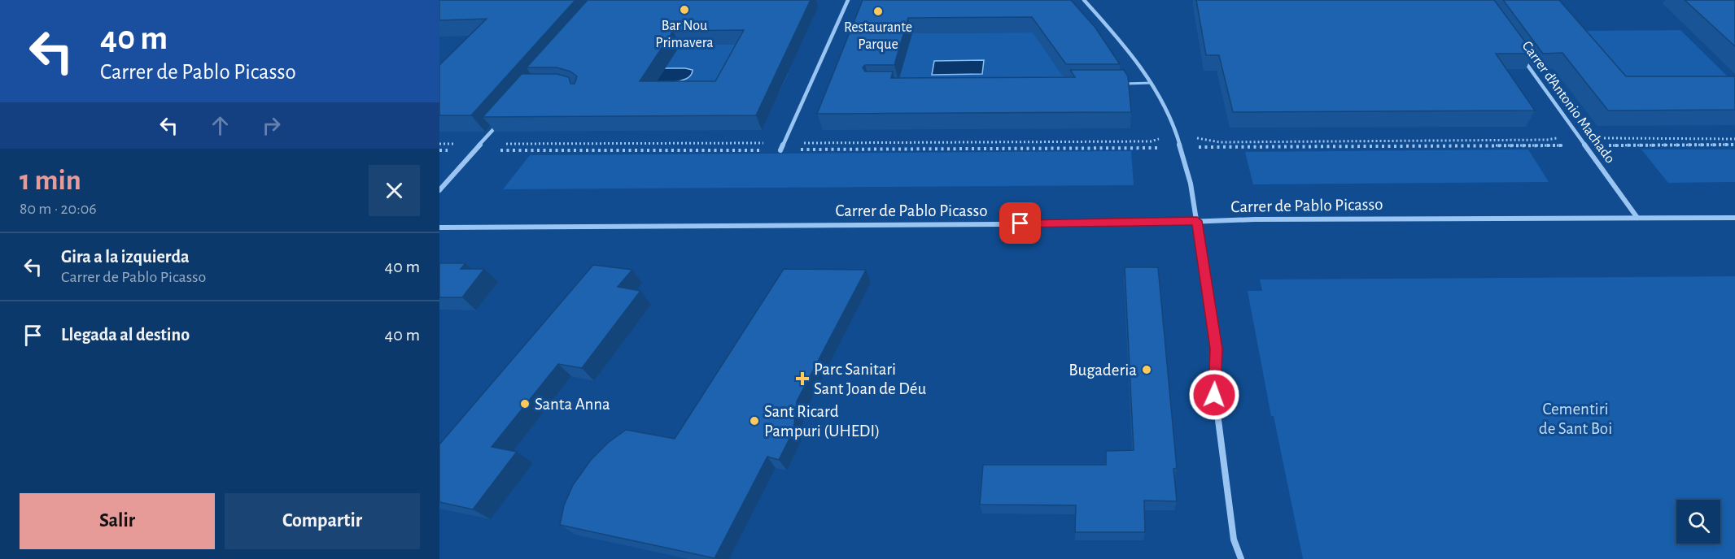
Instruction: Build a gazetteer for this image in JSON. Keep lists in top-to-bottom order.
{
  "streets": {
    "street": ["Carrer d'Antonio Machado", "Carrer de Pablo Picasso"]
  },
  "crossings": [
    ["Carrer d'Antonio Machado", "Carrer de Pablo Picasso"]
  ],
  "parks": ["Cementiri de Sant Boi"],
  "places": {
    "other": [
      "Bar Nou Primavera",
      "Restaurante Parque",
      "Bugaderia",
      "Santa Anna",
      "Sant Ricard Pampuri (UHEDI)"
    ],
    "health": ["Parc Sanitari Sant Joan de Déu"]
  },
  "page": {
    "turn": ["40 m", "Carrer de Pablo Picasso"],
    "heading": ["1 min", "80 m · 20:06"],
    "list": [
      {
        "name": "Gira a la izquierda",
        "note": "Carrer de Pablo Picasso",
        "value": "40 m"
      },
      {
        "name": "Llegada al destino",
        "value": "40 m"
      }
    ],
    "buttons": ["Salir", "Compartir"]
  }
}
